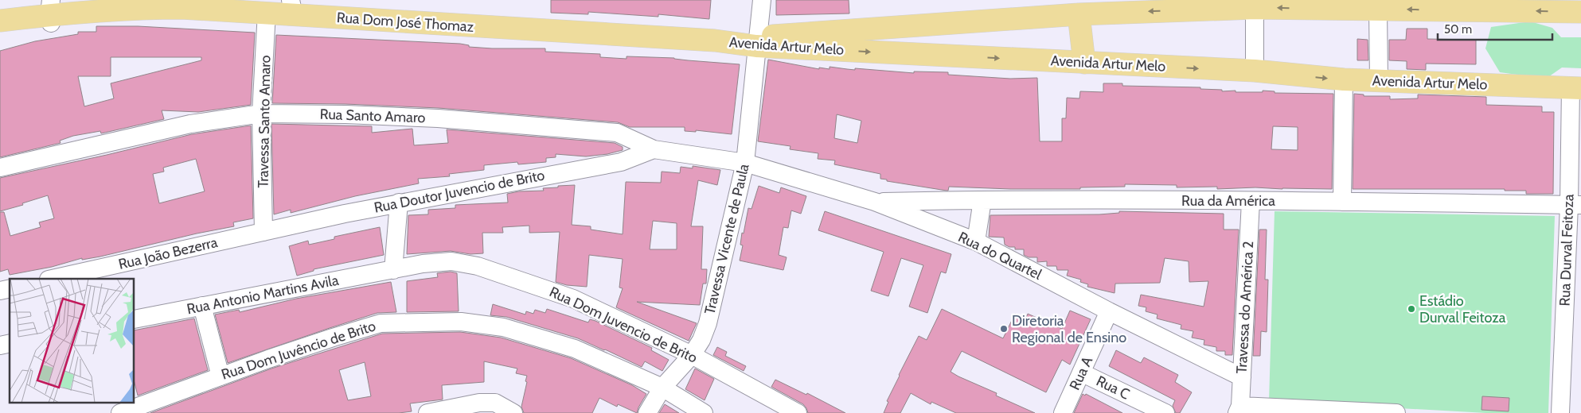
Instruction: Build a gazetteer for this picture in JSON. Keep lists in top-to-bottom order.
{
  "streets": {
    "main road": ["Rua Dom José Thomaz", "Avenida Artur Melo"],
    "street": [
      "Rua Santo Amaro",
      "Travessa Santo Amaro",
      "Rua Doutor Juvencio de Brito",
      "Rua da América",
      "Travessa Vicente de Paula",
      "Rua Durval Feitoza",
      "Rua João Bezerra",
      "Rua do Quartel",
      "Rua Antonio Martins Avila",
      "Travessa do América 2",
      "Rua Dom Juvencio de Brito",
      "Rua Dom Juvêncio de Brito",
      "Rua A",
      "Rua C"
    ]
  },
  "crossings": [
    ["Rua Dom José Thomaz", "Avenida Artur Melo"],
    ["Rua Dom José Thomaz", "Travessa Santo Amaro"],
    ["Avenida Artur Melo", "Travessa Vicente de Paula"],
    ["Avenida Artur Melo", "Rua Durval Feitoza"],
    ["Rua Santo Amaro", "Travessa Santo Amaro"],
    ["Rua Santo Amaro", "Rua Doutor Juvencio de Brito"],
    ["Rua Santo Amaro", "Travessa Vicente de Paula"],
    ["Rua Santo Amaro", "Rua do Quartel"],
    ["Travessa Santo Amaro", "Rua Doutor Juvencio de Brito"],
    ["Travessa Santo Amaro", "Rua João Bezerra"],
    ["Rua Doutor Juvencio de Brito", "Rua João Bezerra"],
    ["Rua da América", "Rua Durval Feitoza"],
    ["Rua da América", "Rua do Quartel"],
    ["Rua da América", "Travessa do América 2"],
    ["Travessa Vicente de Paula", "Rua do Quartel"],
    ["Travessa Vicente de Paula", "Rua Dom Juvencio de Brito"],
    ["Travessa Vicente de Paula", "Rua Dom Juvêncio de Brito"],
    ["Rua do Quartel", "Travessa do América 2"],
    ["Rua do Quartel", "Rua A"],
    ["Rua Antonio Martins Avila", "Rua Dom Juvencio de Brito"],
    ["Rua A", "Rua C"]
  ],
  "places": ["Estádio Durval Feitoza", "Diretoria Regional de Ensino"],
  "scale_bar": "50 m"
}
